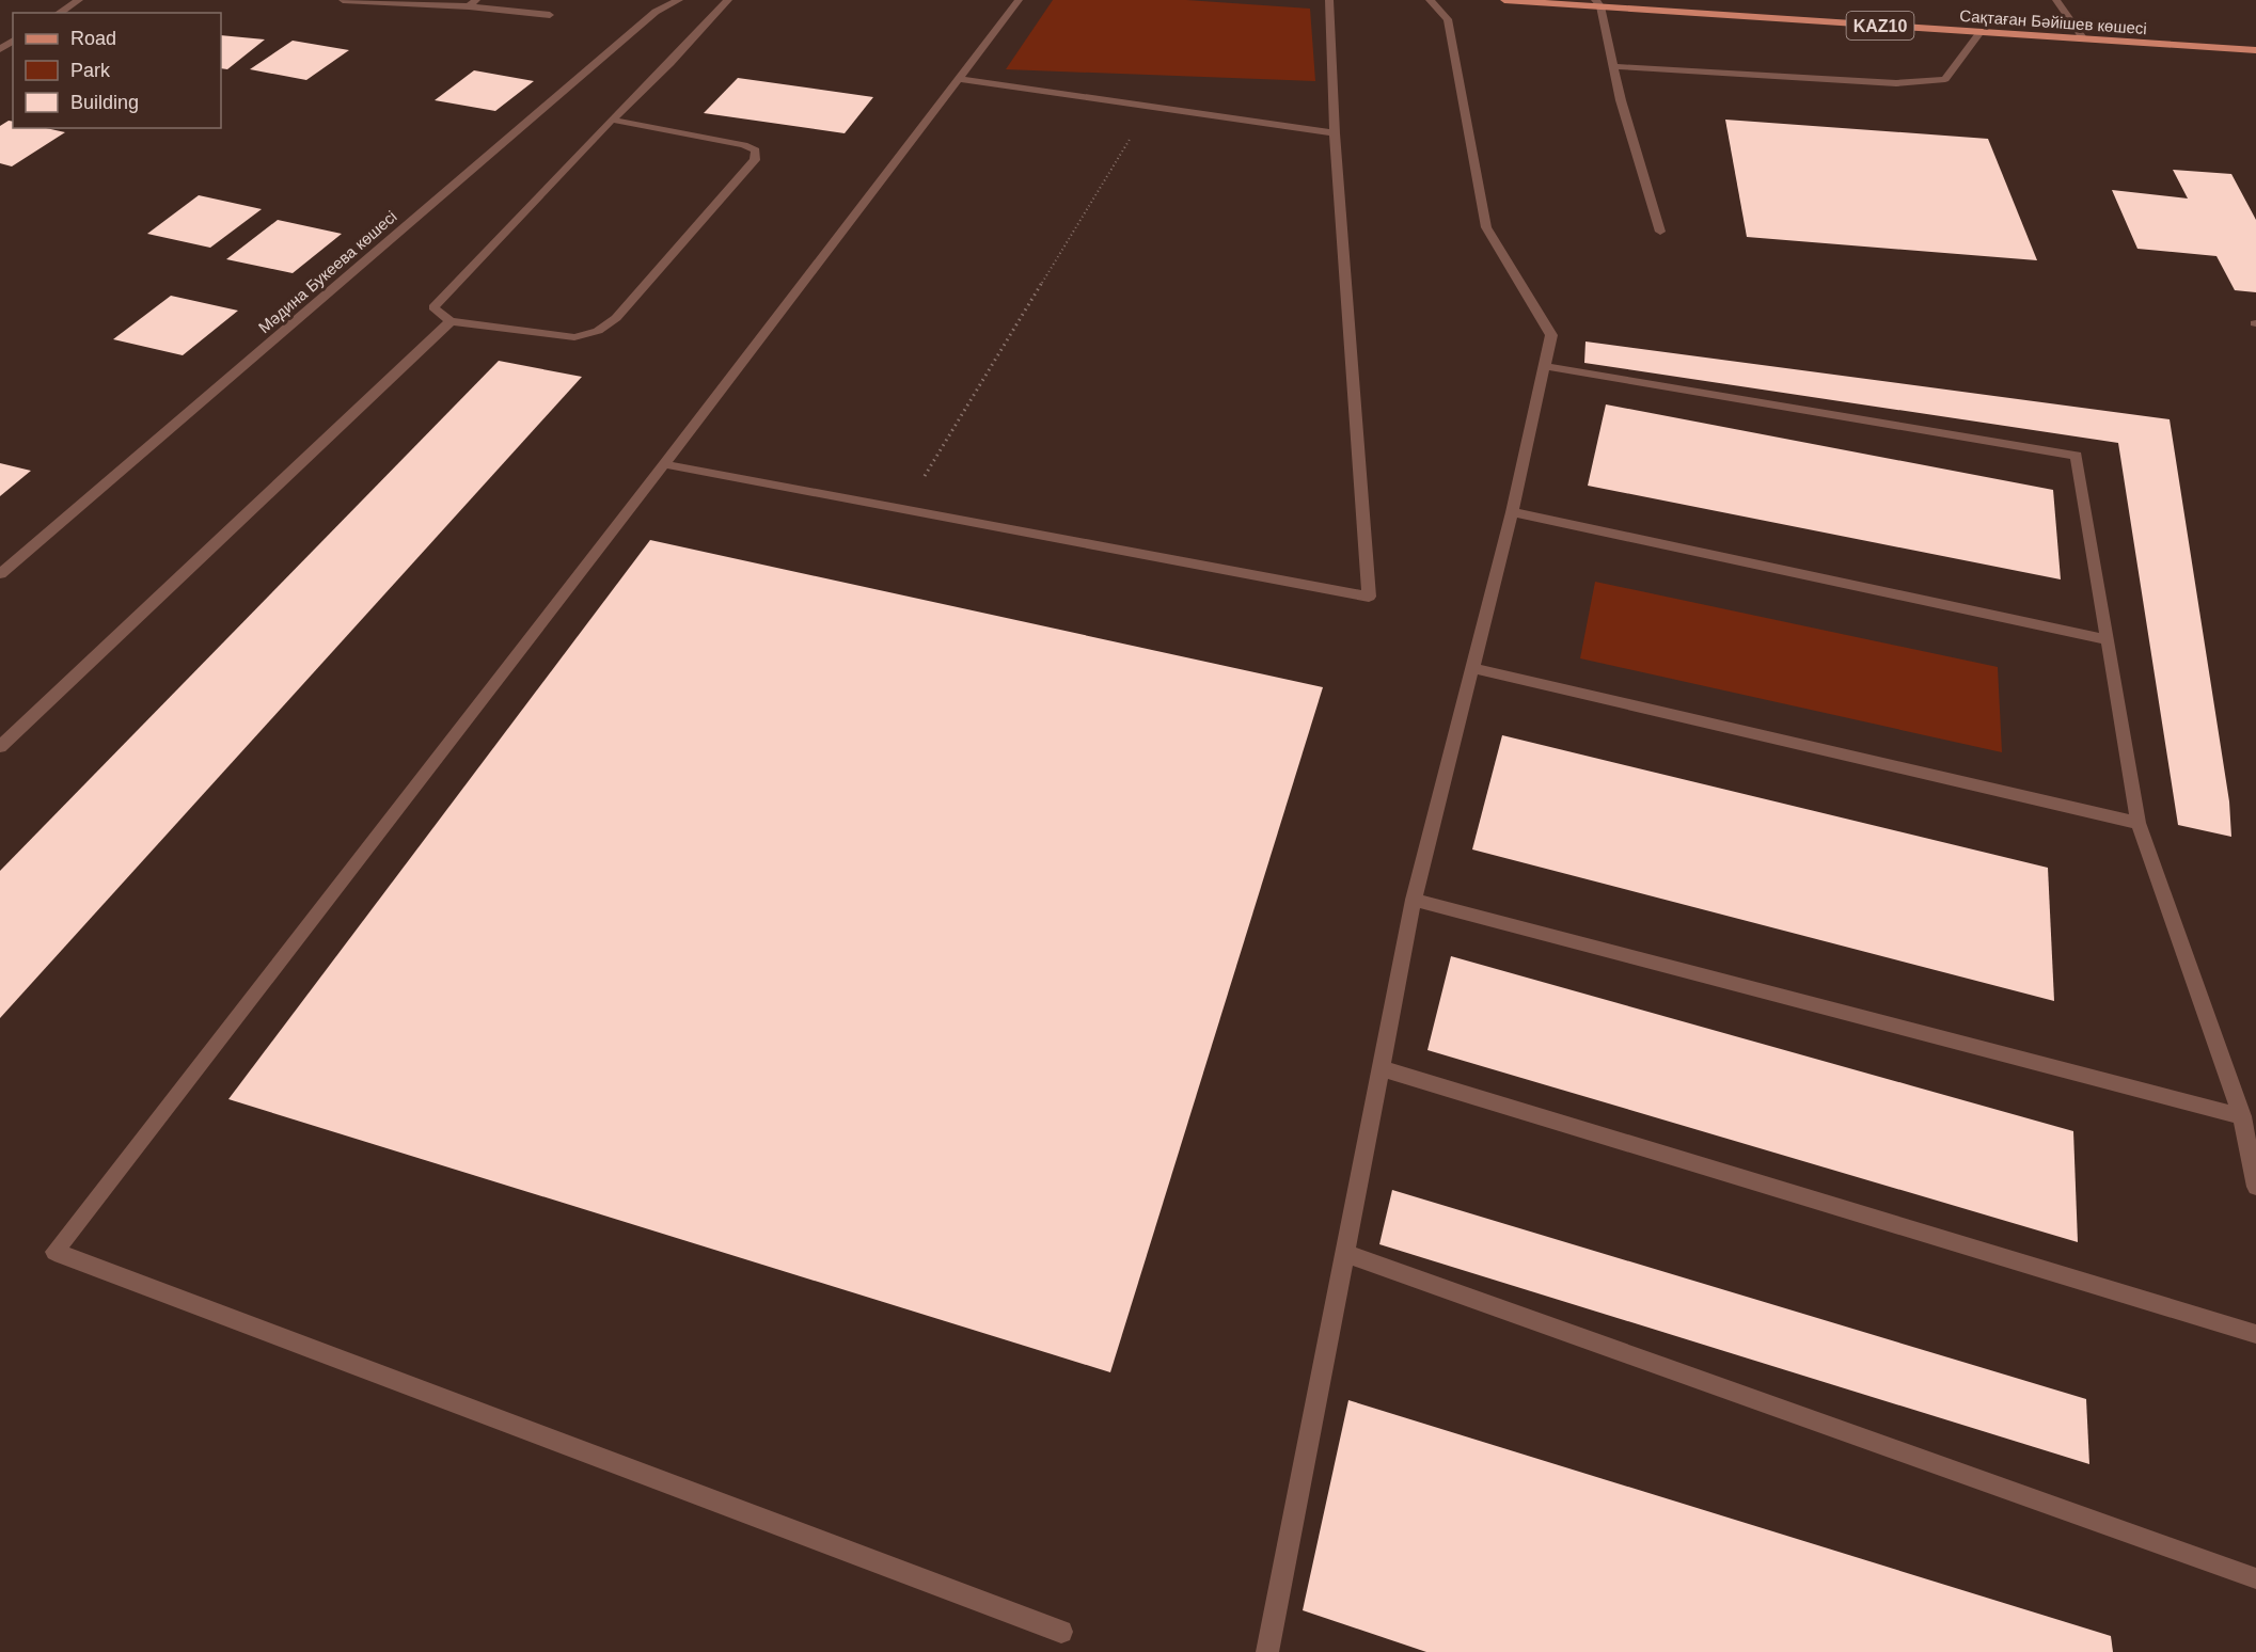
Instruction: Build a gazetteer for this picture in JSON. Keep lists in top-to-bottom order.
{
  "streets": {
    "main road": ["Сақтаған Бәйішев көшесі", "KAZ10"],
    "street": ["Мәдина Букеева көшесі"]
  },
  "legend": ["Road", "Park", "Building"]
}
